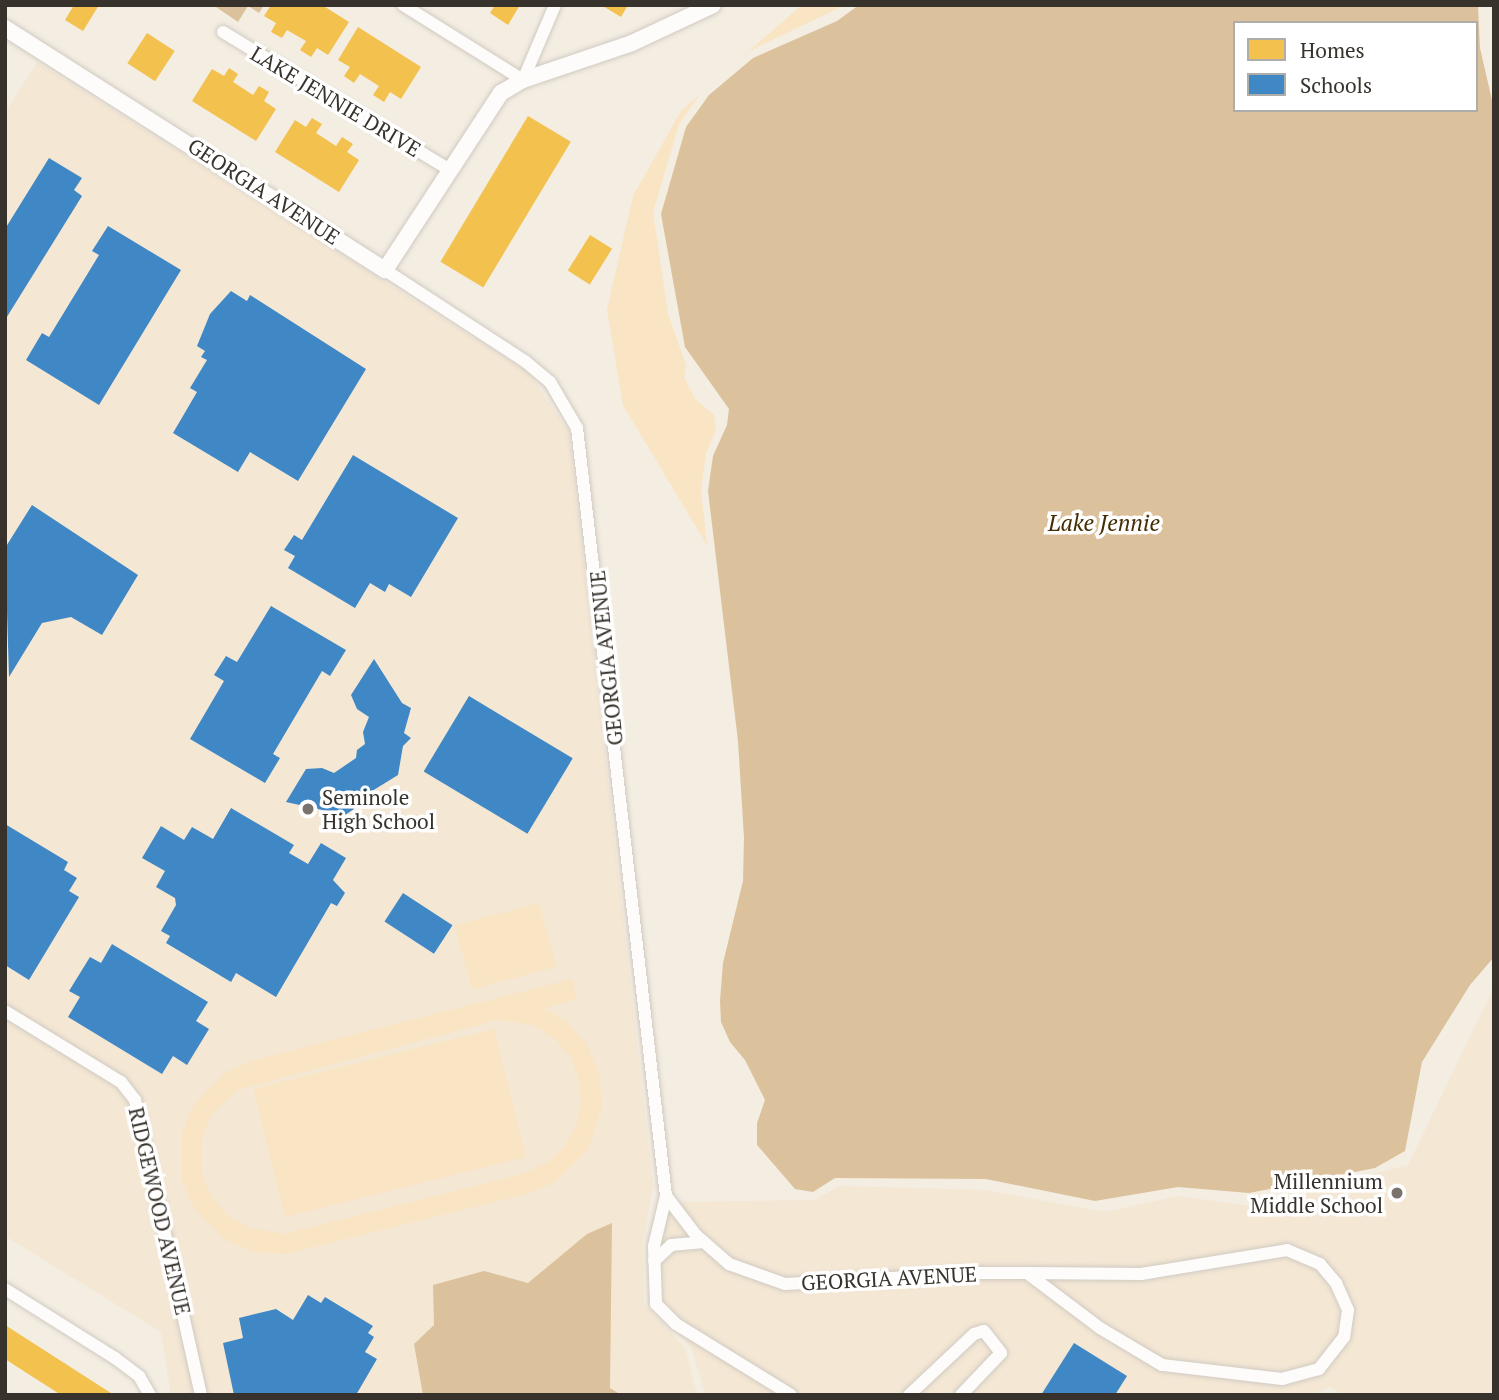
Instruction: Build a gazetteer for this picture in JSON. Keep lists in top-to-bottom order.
{
  "streets": {
    "street": ["LAKE JENNIE DRIVE", "GEORGIA AVENUE", "RIDGEWOOD AVENUE"]
  },
  "water": ["Lake Jennie"],
  "places": ["Seminole High School", "Millennium Middle School"],
  "legend": ["Homes", "Schools"]
}
